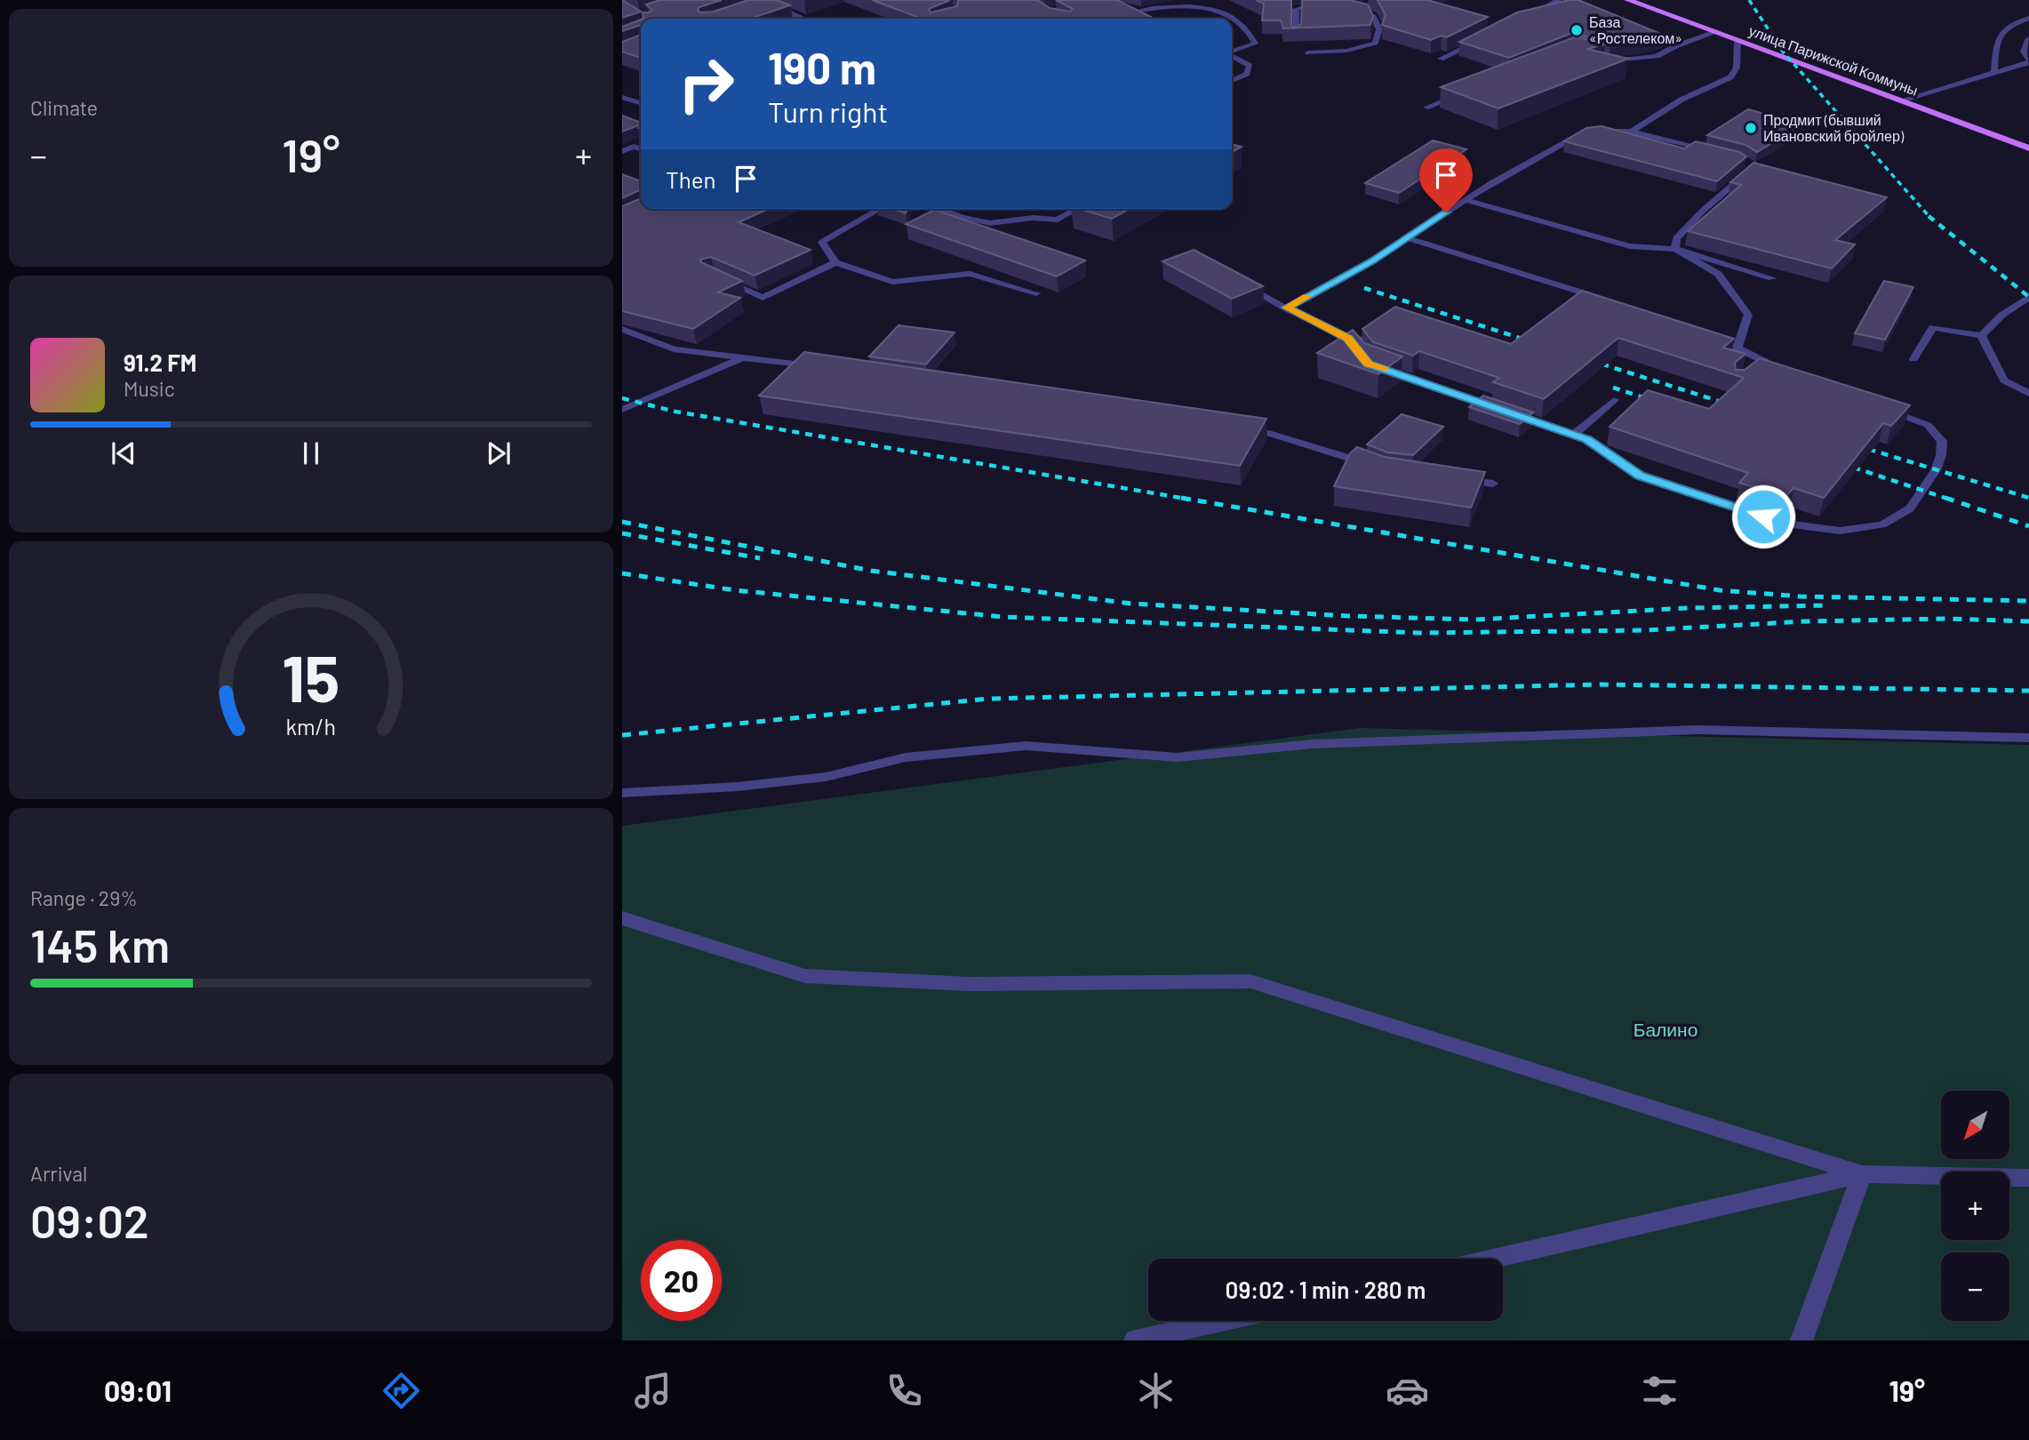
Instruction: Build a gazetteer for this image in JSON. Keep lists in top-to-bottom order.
{
  "streets": {
    "main road": ["улица Парижской Коммуны"]
  },
  "parks": ["Балино"],
  "places": ["База «Ростелеком»", "Продмит (бывший Ивановский бройлер)"],
  "north": "bottom left",
  "page": {
    "tile": [
      "Climate",
      ["Range · 29%", "145 km"],
      ["Arrival", "09:02"]
    ],
    "turn": ["190 m", "Turn right"],
    "heat": ["−", "19°", "+"],
    "then": "Then",
    "song": ["91.2 FM", "Music"],
    "map_buttons": ["+", "−"],
    "limit": "20",
    "trip": "09:02 · 1 min · 280 m",
    "tabs": ["09:01", "19°"],
    "gauge": ["15", "km/h"]
  }
}
